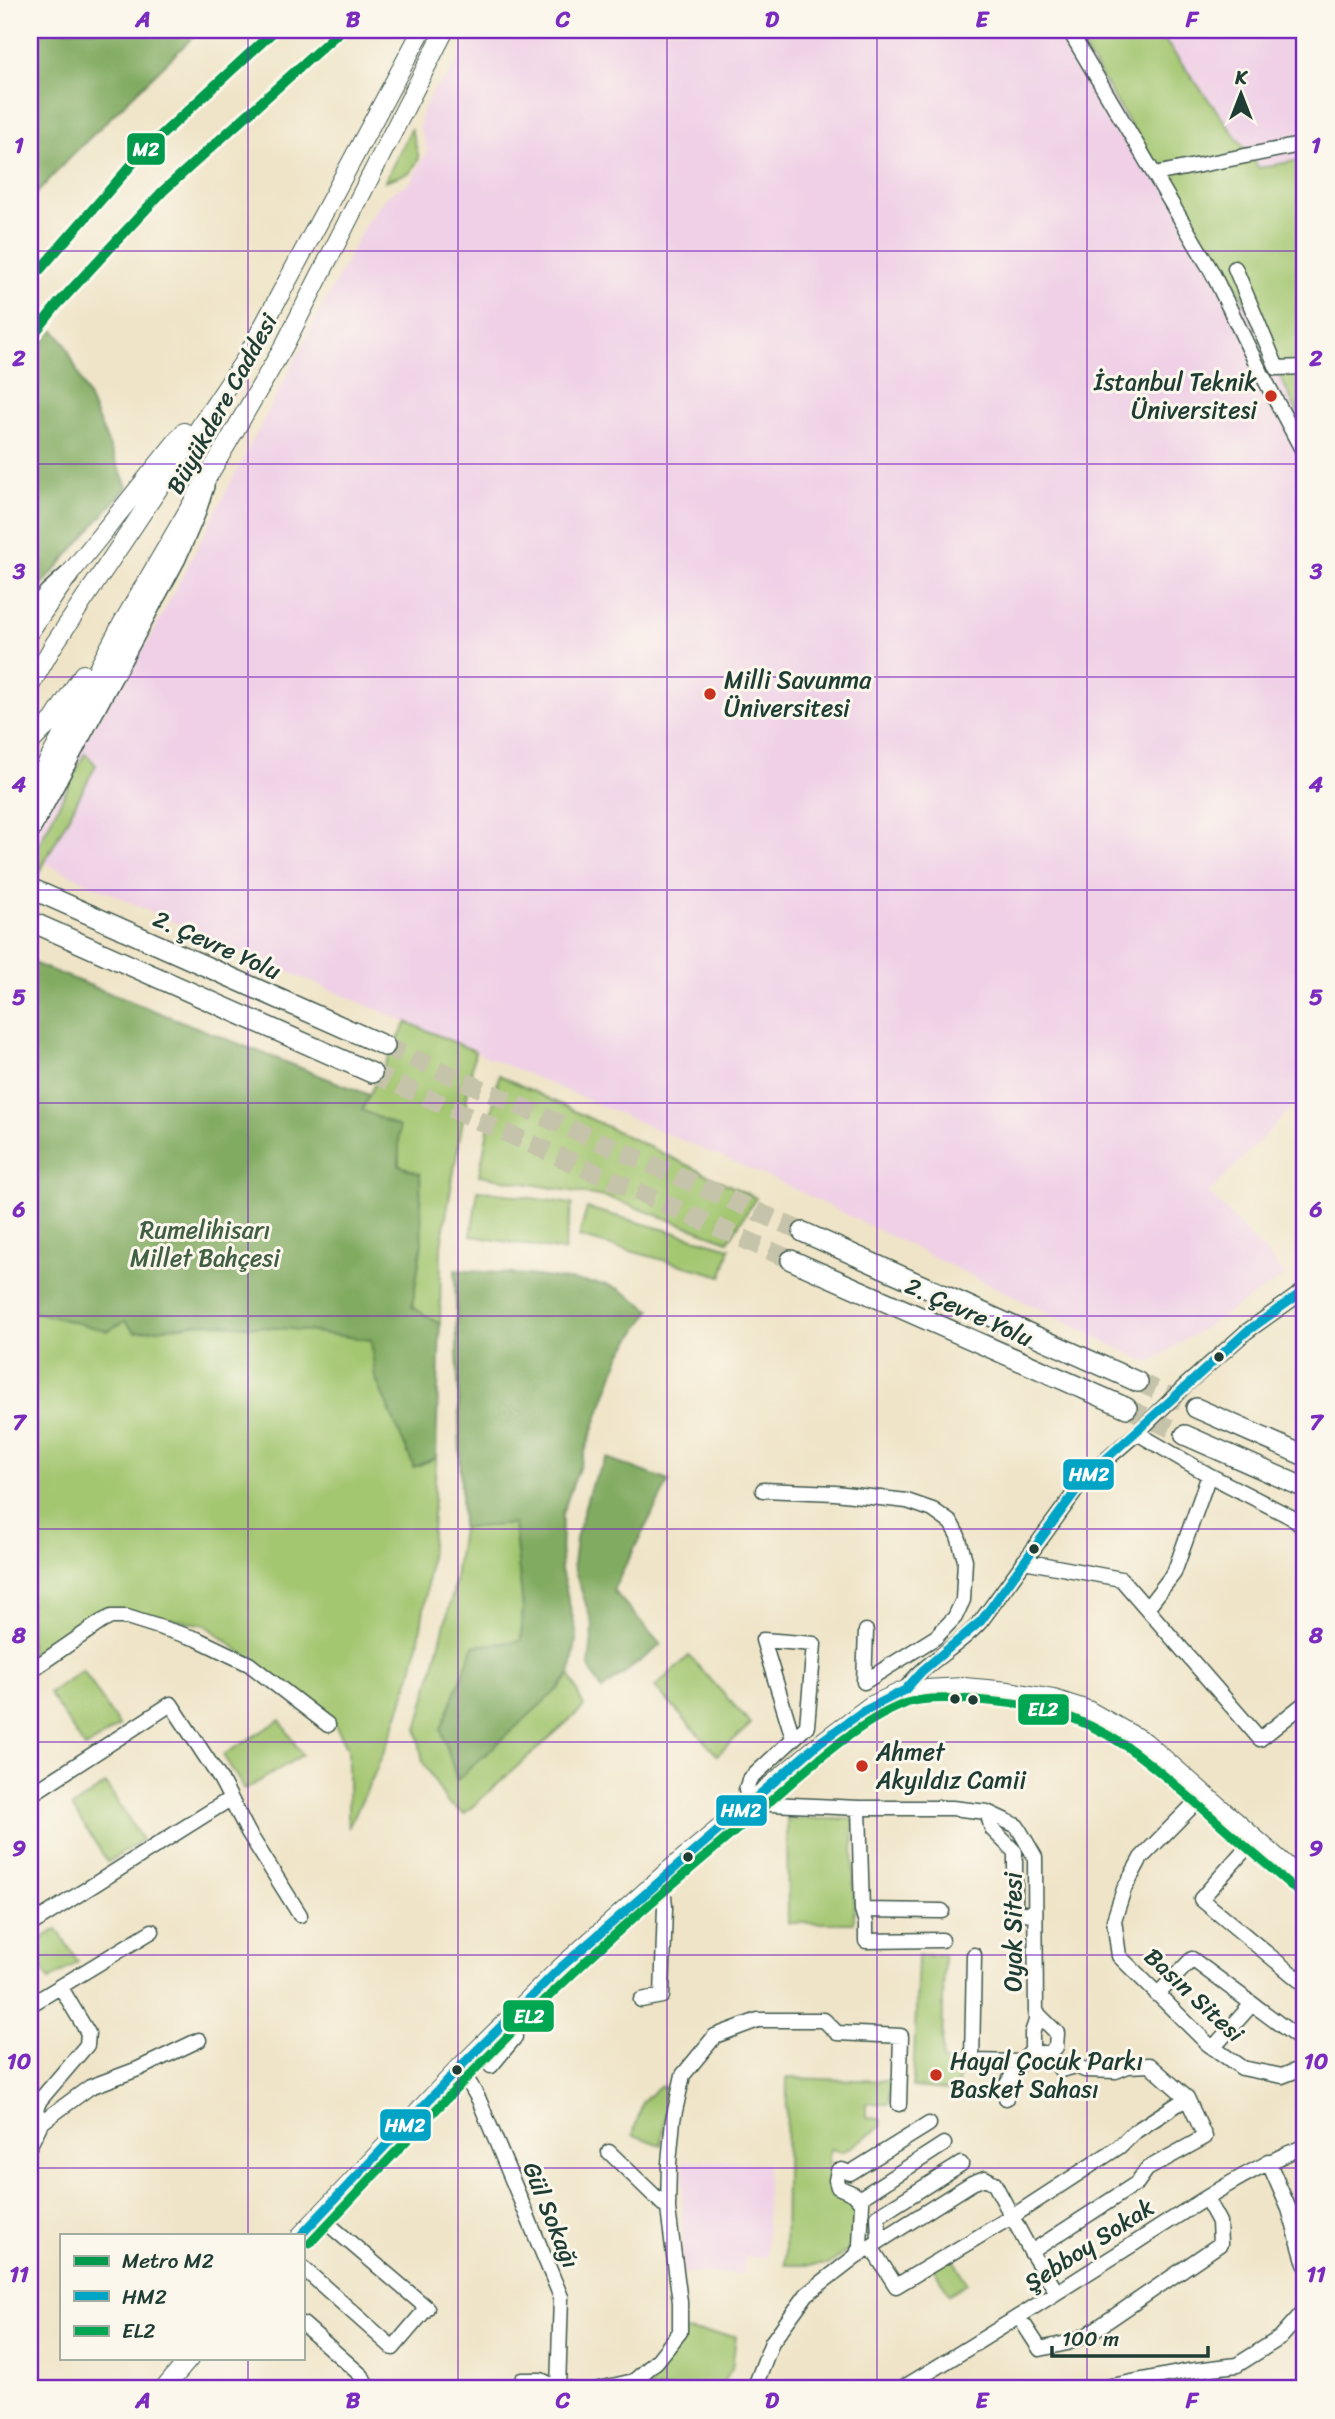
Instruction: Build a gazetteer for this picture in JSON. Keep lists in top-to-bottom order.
{
  "streets": {
    "highway": ["2. Çevre Yolu"],
    "main road": ["Büyükdere Caddesi"],
    "street": [
      "Oyak Sitesi",
      "Basın Sitesi",
      "Gül Sokağı",
      "Şebboy Sokak"
    ]
  },
  "parks": ["Rumelihisarı Millet Bahçesi"],
  "places": [
    "İstanbul Teknik Üniversitesi",
    "Milli Savunma Üniversitesi",
    "Ahmet Akyıldız Camii",
    "Hayal Çocuk Parkı Basket Sahası"
  ],
  "lines": ["metro line M2", "transit line HM2", "transit line EL2"],
  "legend": ["Metro M2", "HM2", "EL2"],
  "scale_bar": "100 m",
  "north": "top",
  "grid": {
    "columns": [
      "A",
      "B",
      "C",
      "D",
      "E",
      "F"
    ],
    "rows": [
      "1",
      "2",
      "3",
      "4",
      "5",
      "6",
      "7",
      "8",
      "9",
      "10",
      "11"
    ]
  }
}
